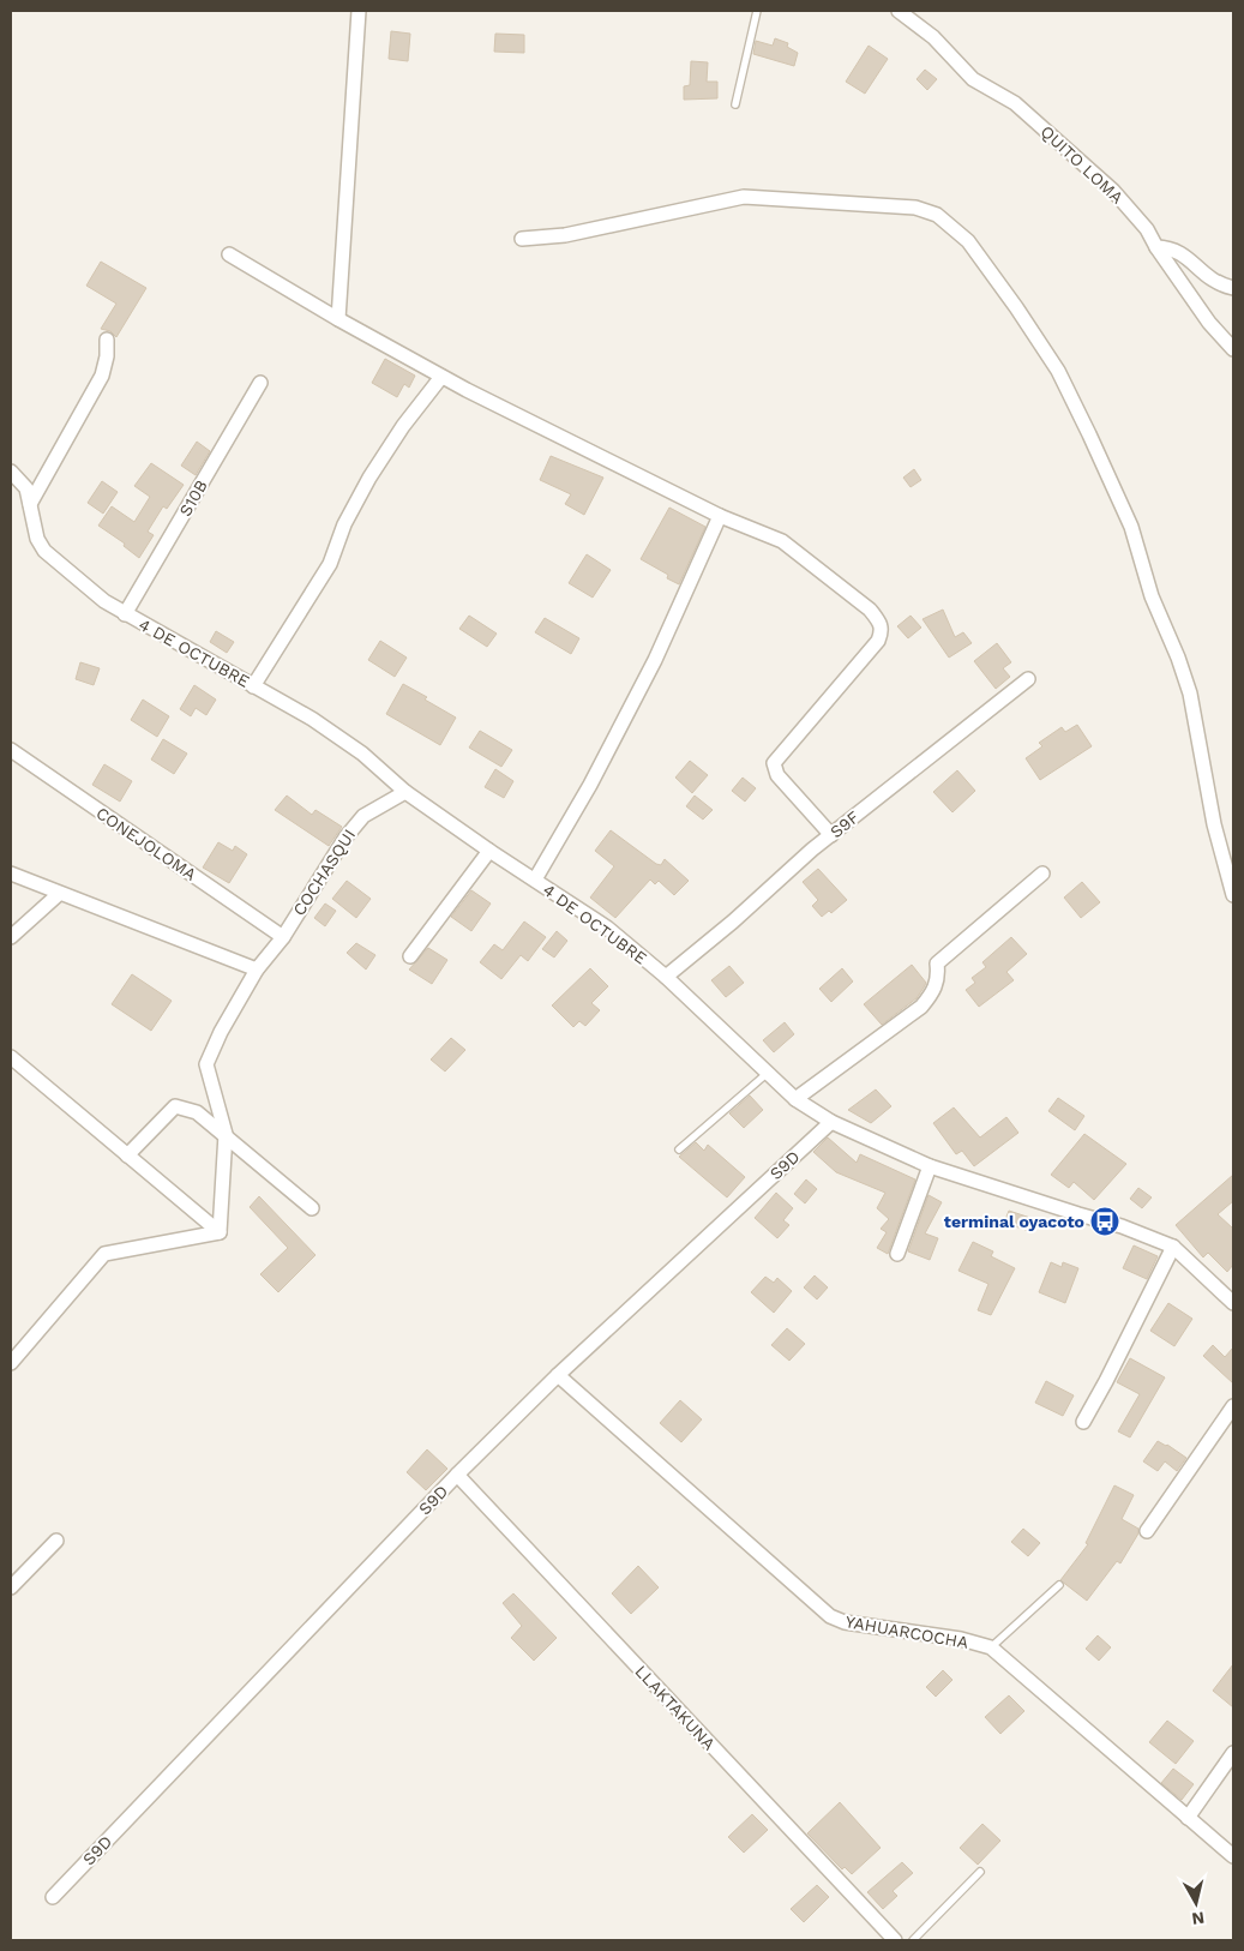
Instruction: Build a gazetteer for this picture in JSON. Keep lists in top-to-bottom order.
{
  "streets": {
    "street": [
      "QUITO LOMA",
      "S10B",
      "4 DE OCTUBRE",
      "S9F",
      "CONEJOLOMA",
      "COCHASQUI",
      "S9D",
      "YAHUARCOCHA",
      "LLAKTAKUNA"
    ]
  },
  "crossings": [
    ["S10B", "4 DE OCTUBRE"],
    ["4 DE OCTUBRE", "S9F"],
    ["4 DE OCTUBRE", "COCHASQUI"],
    ["4 DE OCTUBRE", "S9D"],
    ["CONEJOLOMA", "COCHASQUI"],
    ["S9D", "YAHUARCOCHA"],
    ["S9D", "LLAKTAKUNA"]
  ],
  "places": {
    "bus stop": ["terminal oyacoto"]
  },
  "north": "bottom"
}
